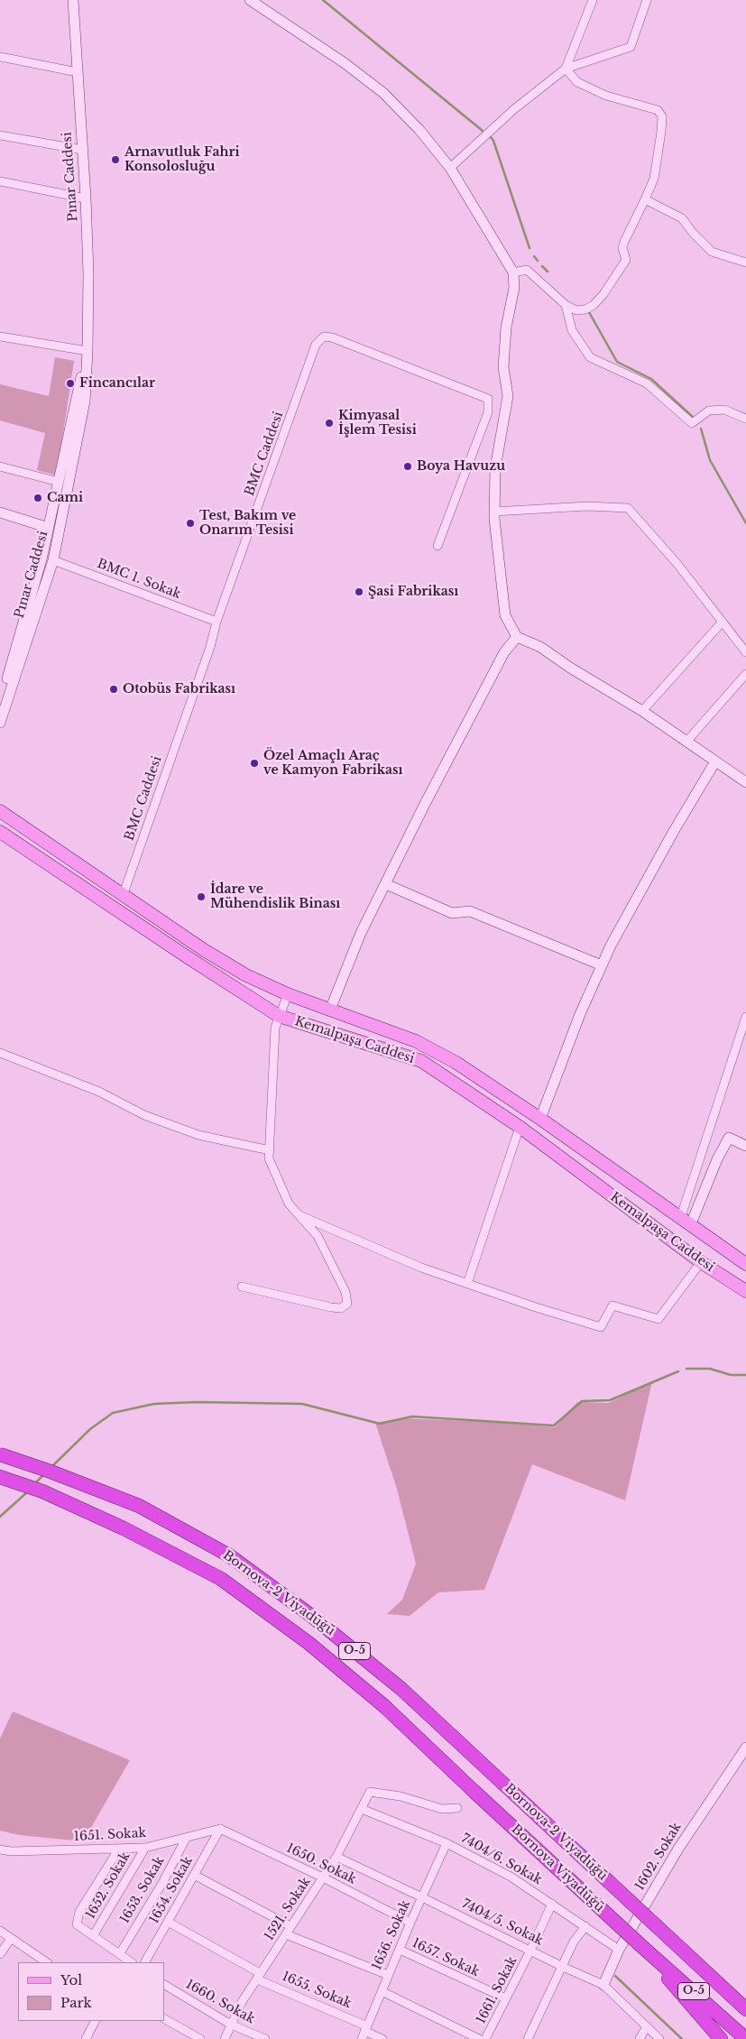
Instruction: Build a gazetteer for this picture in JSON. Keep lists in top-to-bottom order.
{
  "streets": {
    "highway": ["Bornova-2 Viyadüğü", "O-5", "Bornova Viyadüğü"],
    "main road": ["Kemalpaşa Caddesi"],
    "street": [
      "Pınar Caddesi",
      "BMC Caddesi",
      "BMC 1. Sokak",
      "1651. Sokak",
      "1602. Sokak",
      "7404/6. Sokak",
      "1650. Sokak",
      "1652. Sokak",
      "1653. Sokak",
      "1654. Sokak",
      "1521. Sokak",
      "7404/5. Sokak",
      "1656. Sokak",
      "1657. Sokak",
      "1655. Sokak",
      "1661. Sokak",
      "1660. Sokak"
    ]
  },
  "crossings": [
    ["Pınar Caddesi", "BMC 1. Sokak"],
    ["BMC Caddesi", "BMC 1. Sokak"],
    ["BMC Caddesi", "Kemalpaşa Caddesi"],
    ["Bornova-2 Viyadüğü", "Bornova Viyadüğü"],
    ["O-5", "Bornova Viyadüğü"],
    ["1651. Sokak", "1650. Sokak"],
    ["1651. Sokak", "1652. Sokak"],
    ["1651. Sokak", "1653. Sokak"],
    ["1651. Sokak", "1654. Sokak"],
    ["1602. Sokak", "7404/6. Sokak"],
    ["1602. Sokak", "7404/5. Sokak"],
    ["7404/6. Sokak", "1521. Sokak"],
    ["7404/6. Sokak", "1656. Sokak"],
    ["7404/6. Sokak", "1661. Sokak"],
    ["1650. Sokak", "1654. Sokak"],
    ["1650. Sokak", "1521. Sokak"],
    ["1650. Sokak", "1656. Sokak"],
    ["1654. Sokak", "1655. Sokak"],
    ["1521. Sokak", "7404/5. Sokak"],
    ["1521. Sokak", "1655. Sokak"],
    ["1521. Sokak", "1660. Sokak"],
    ["7404/5. Sokak", "1656. Sokak"],
    ["7404/5. Sokak", "1661. Sokak"],
    ["1656. Sokak", "1657. Sokak"],
    ["1656. Sokak", "1655. Sokak"],
    ["1657. Sokak", "1661. Sokak"]
  ],
  "places": [
    "Arnavutluk Fahri Konsolosluğu",
    "Fincancılar",
    "Kimyasal İşlem Tesisi",
    "Boya Havuzu",
    "Cami",
    "Test, Bakım ve Onarım Tesisi",
    "Şasi Fabrikası",
    "Otobüs Fabrikası",
    "Özel Amaçlı Araç ve Kamyon Fabrikası",
    "İdare ve Mühendislik Binası"
  ],
  "legend": ["Yol", "Park"]
}
